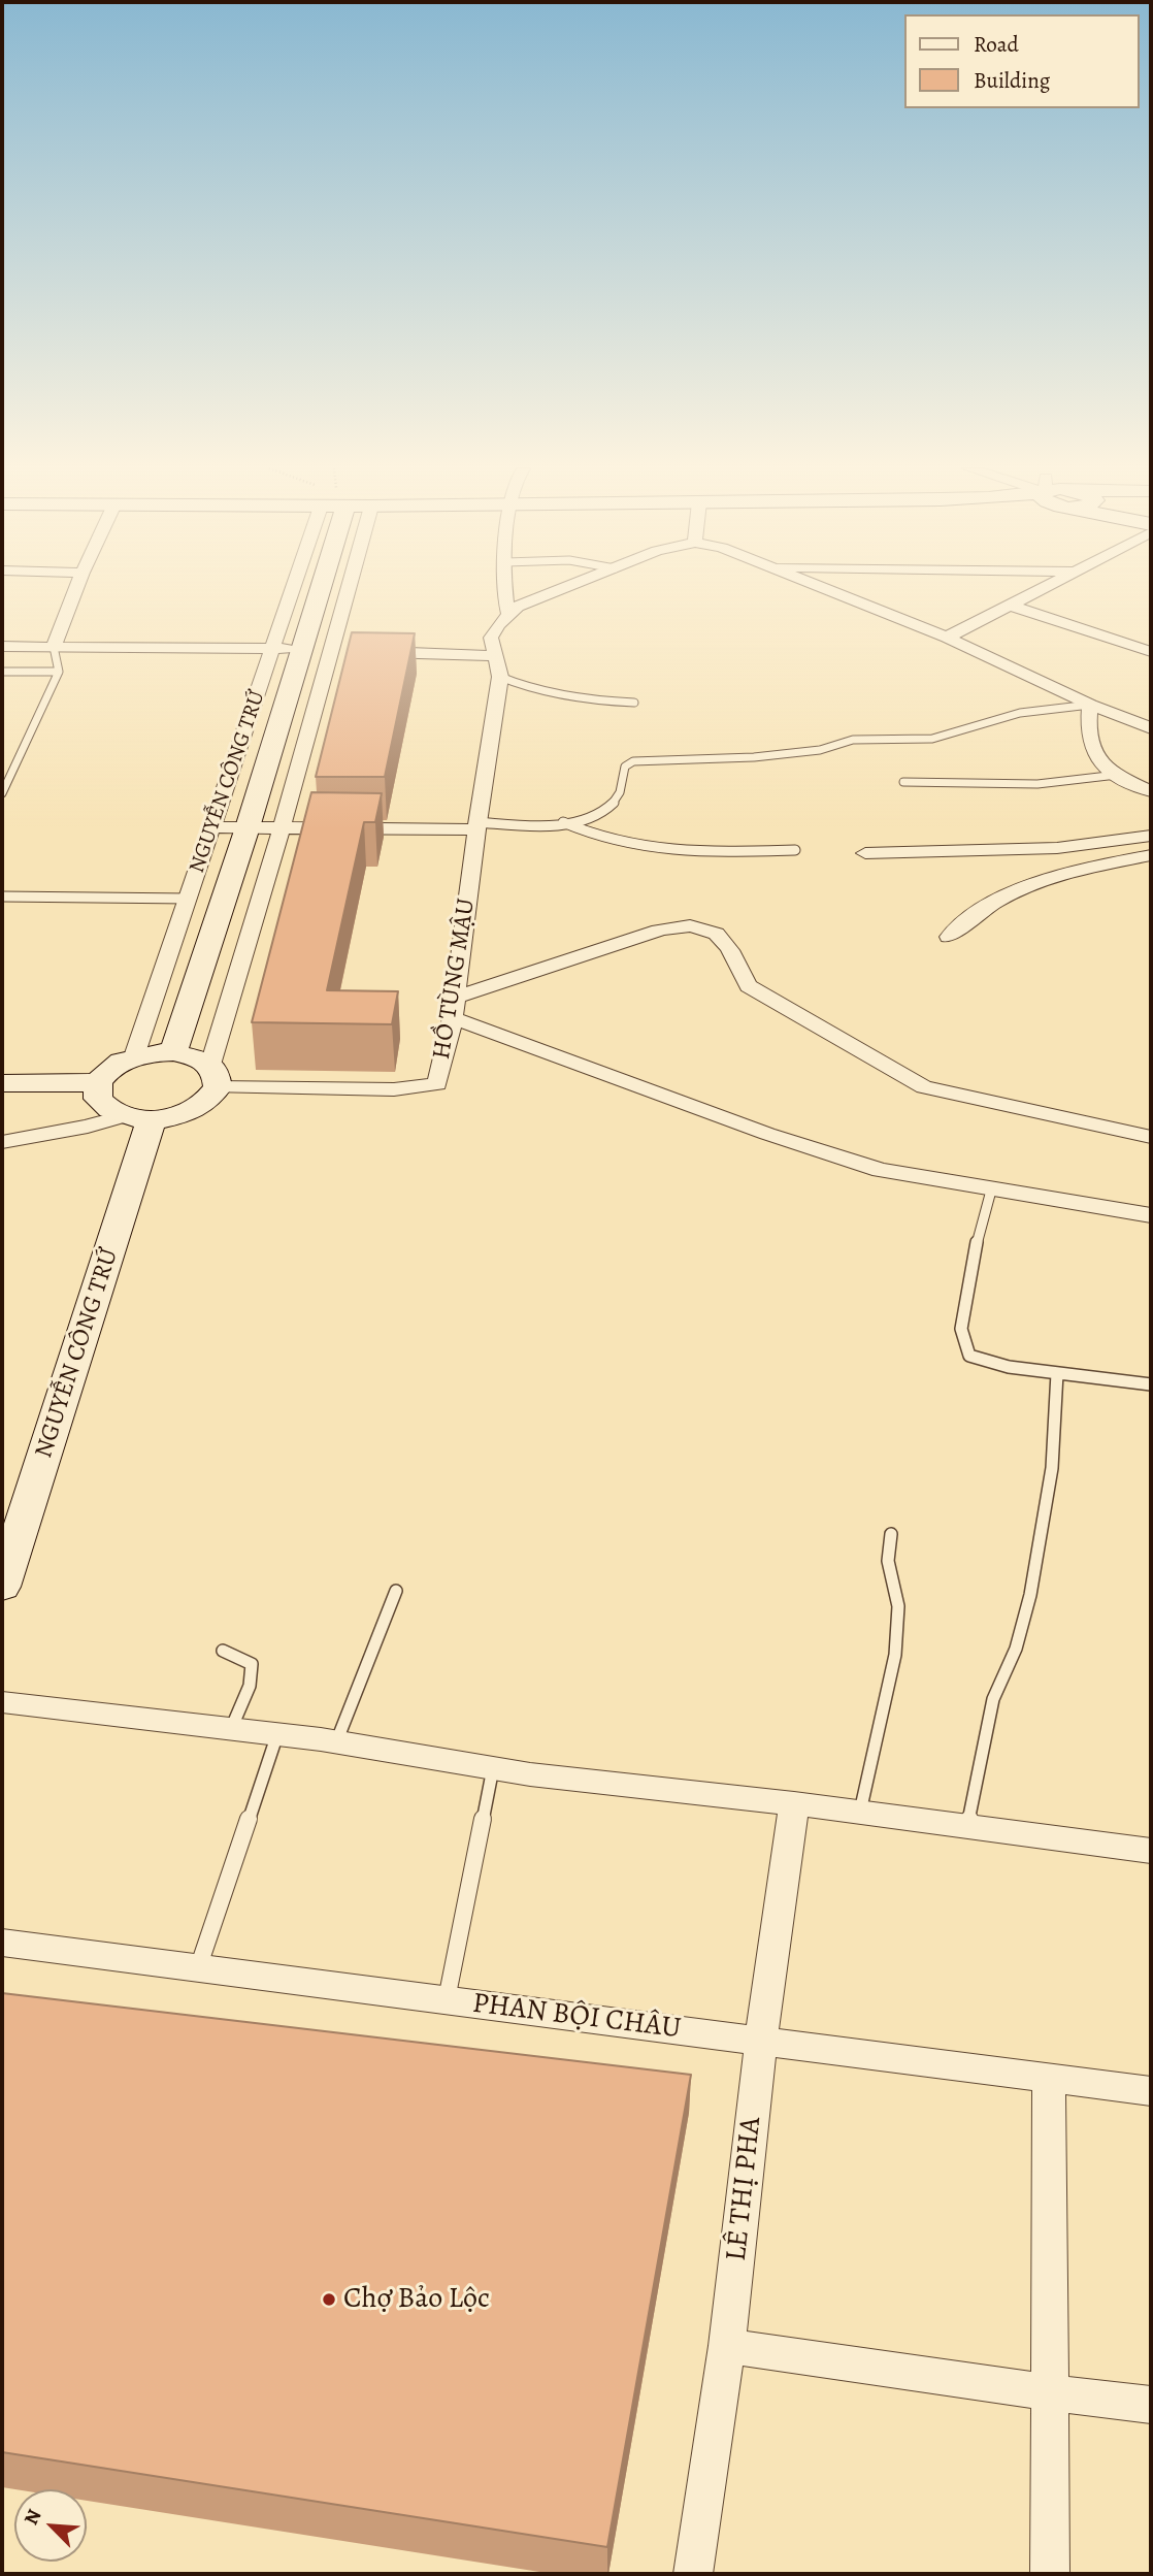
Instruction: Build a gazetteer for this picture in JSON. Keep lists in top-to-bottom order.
{
  "streets": {
    "street": [
      "NGUYỄN CÔNG TRỨ",
      "HỒ TÙNG MẬU",
      "PHAN BỘI CHÂU",
      "LÊ THỊ PHA"
    ]
  },
  "crossings": [
    ["PHAN BỘI CHÂU", "LÊ THỊ PHA"]
  ],
  "places": ["Chợ Bảo Lộc"],
  "legend": ["Road", "Building"],
  "north": "top left"
}
